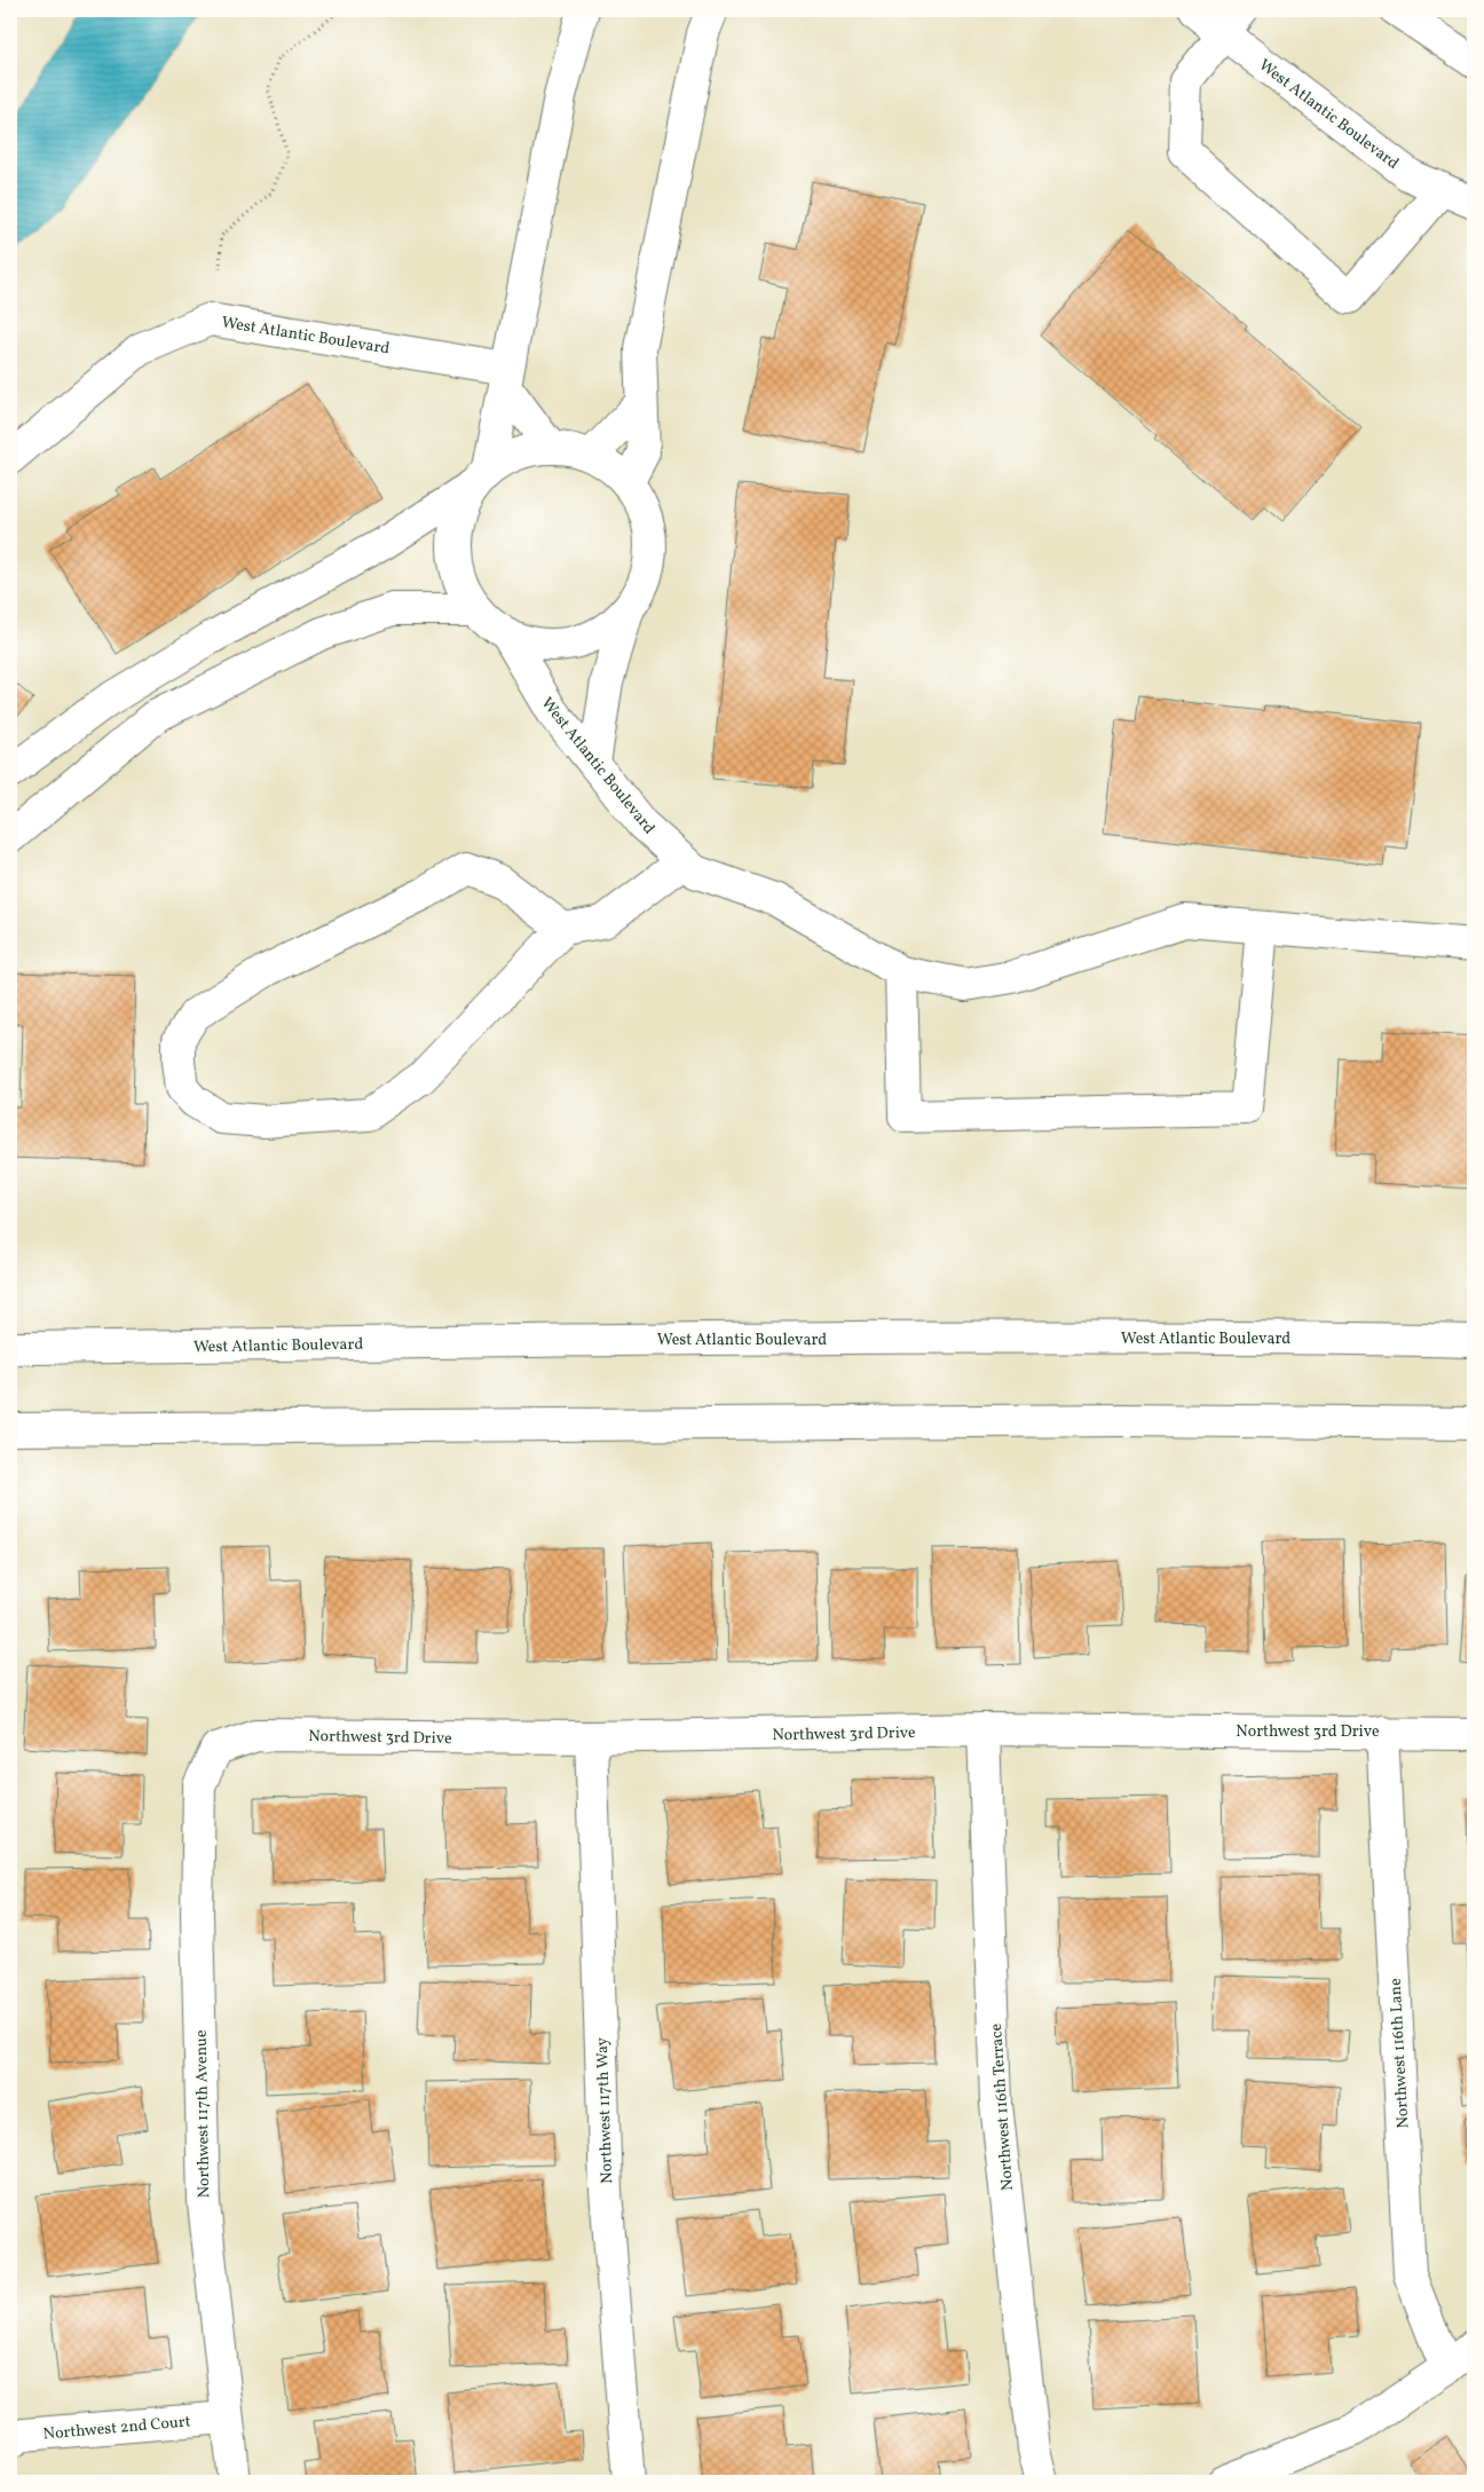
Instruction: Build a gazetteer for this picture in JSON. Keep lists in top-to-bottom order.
{
  "streets": {
    "street": [
      "West Atlantic Boulevard",
      "Northwest 3rd Drive",
      "Northwest 116th Lane",
      "Northwest 116th Terrace",
      "Northwest 117th Way",
      "Northwest 117th Avenue",
      "Northwest 2nd Court"
    ]
  },
  "crossings": [
    ["Northwest 3rd Drive", "Northwest 116th Lane"],
    ["Northwest 3rd Drive", "Northwest 116th Terrace"],
    ["Northwest 3rd Drive", "Northwest 117th Way"],
    ["Northwest 3rd Drive", "Northwest 117th Avenue"],
    ["Northwest 117th Avenue", "Northwest 2nd Court"]
  ]
}
